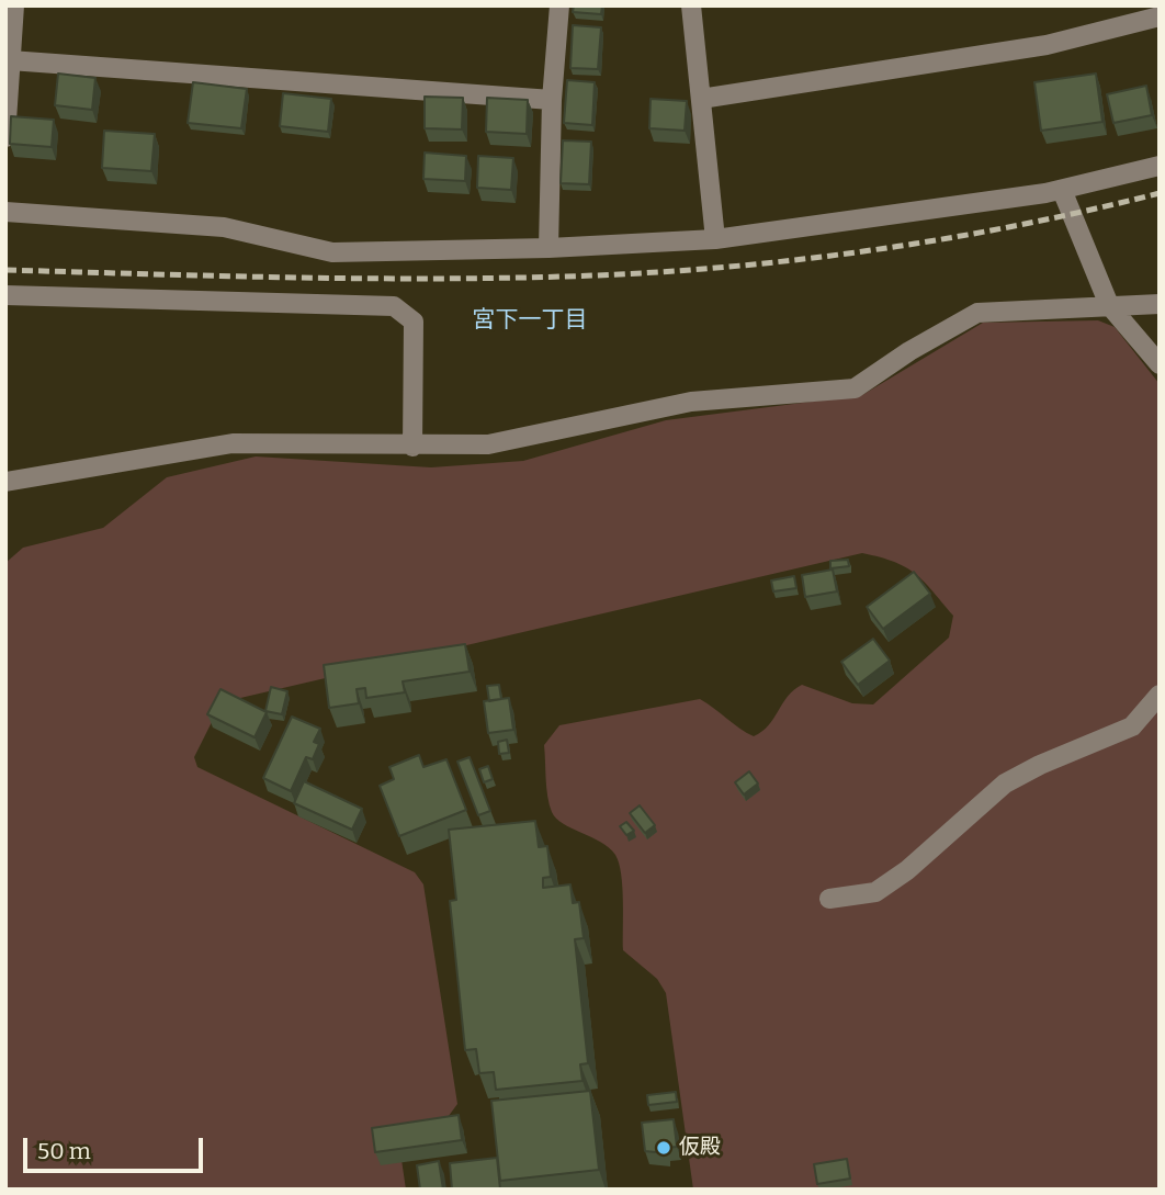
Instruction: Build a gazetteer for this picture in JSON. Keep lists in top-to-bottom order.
{
  "districts": ["宮下一丁目"],
  "places": ["仮殿"],
  "scale_bar": "50 m"
}
